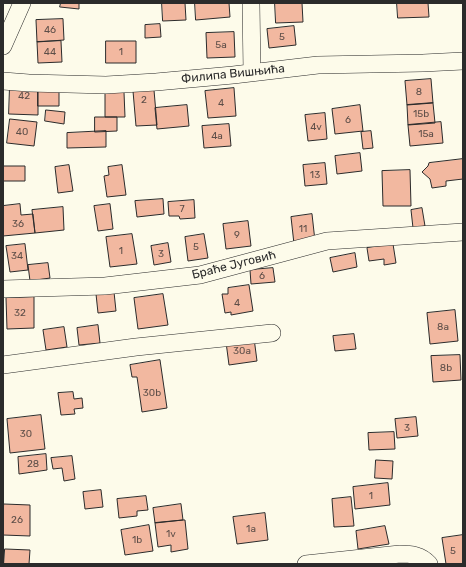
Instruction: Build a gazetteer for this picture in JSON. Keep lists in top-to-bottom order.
{
  "streets": {
    "street": ["Филипа Вишњића", "Браће Југовић"]
  },
  "house_numbers": [
    "46",
    "5",
    "5a",
    "44",
    "1",
    "8",
    "42",
    "2",
    "4",
    "15b",
    "6",
    "4v",
    "40",
    "15a",
    "4a",
    "13",
    "7",
    "36",
    "11",
    "9",
    "5",
    "1",
    "3",
    "34",
    "6",
    "4",
    "32",
    "8a",
    "30a",
    "8b",
    "30b",
    "3",
    "30",
    "28",
    "1",
    "26",
    "1a",
    "1v",
    "1b",
    "5"
  ]
}
